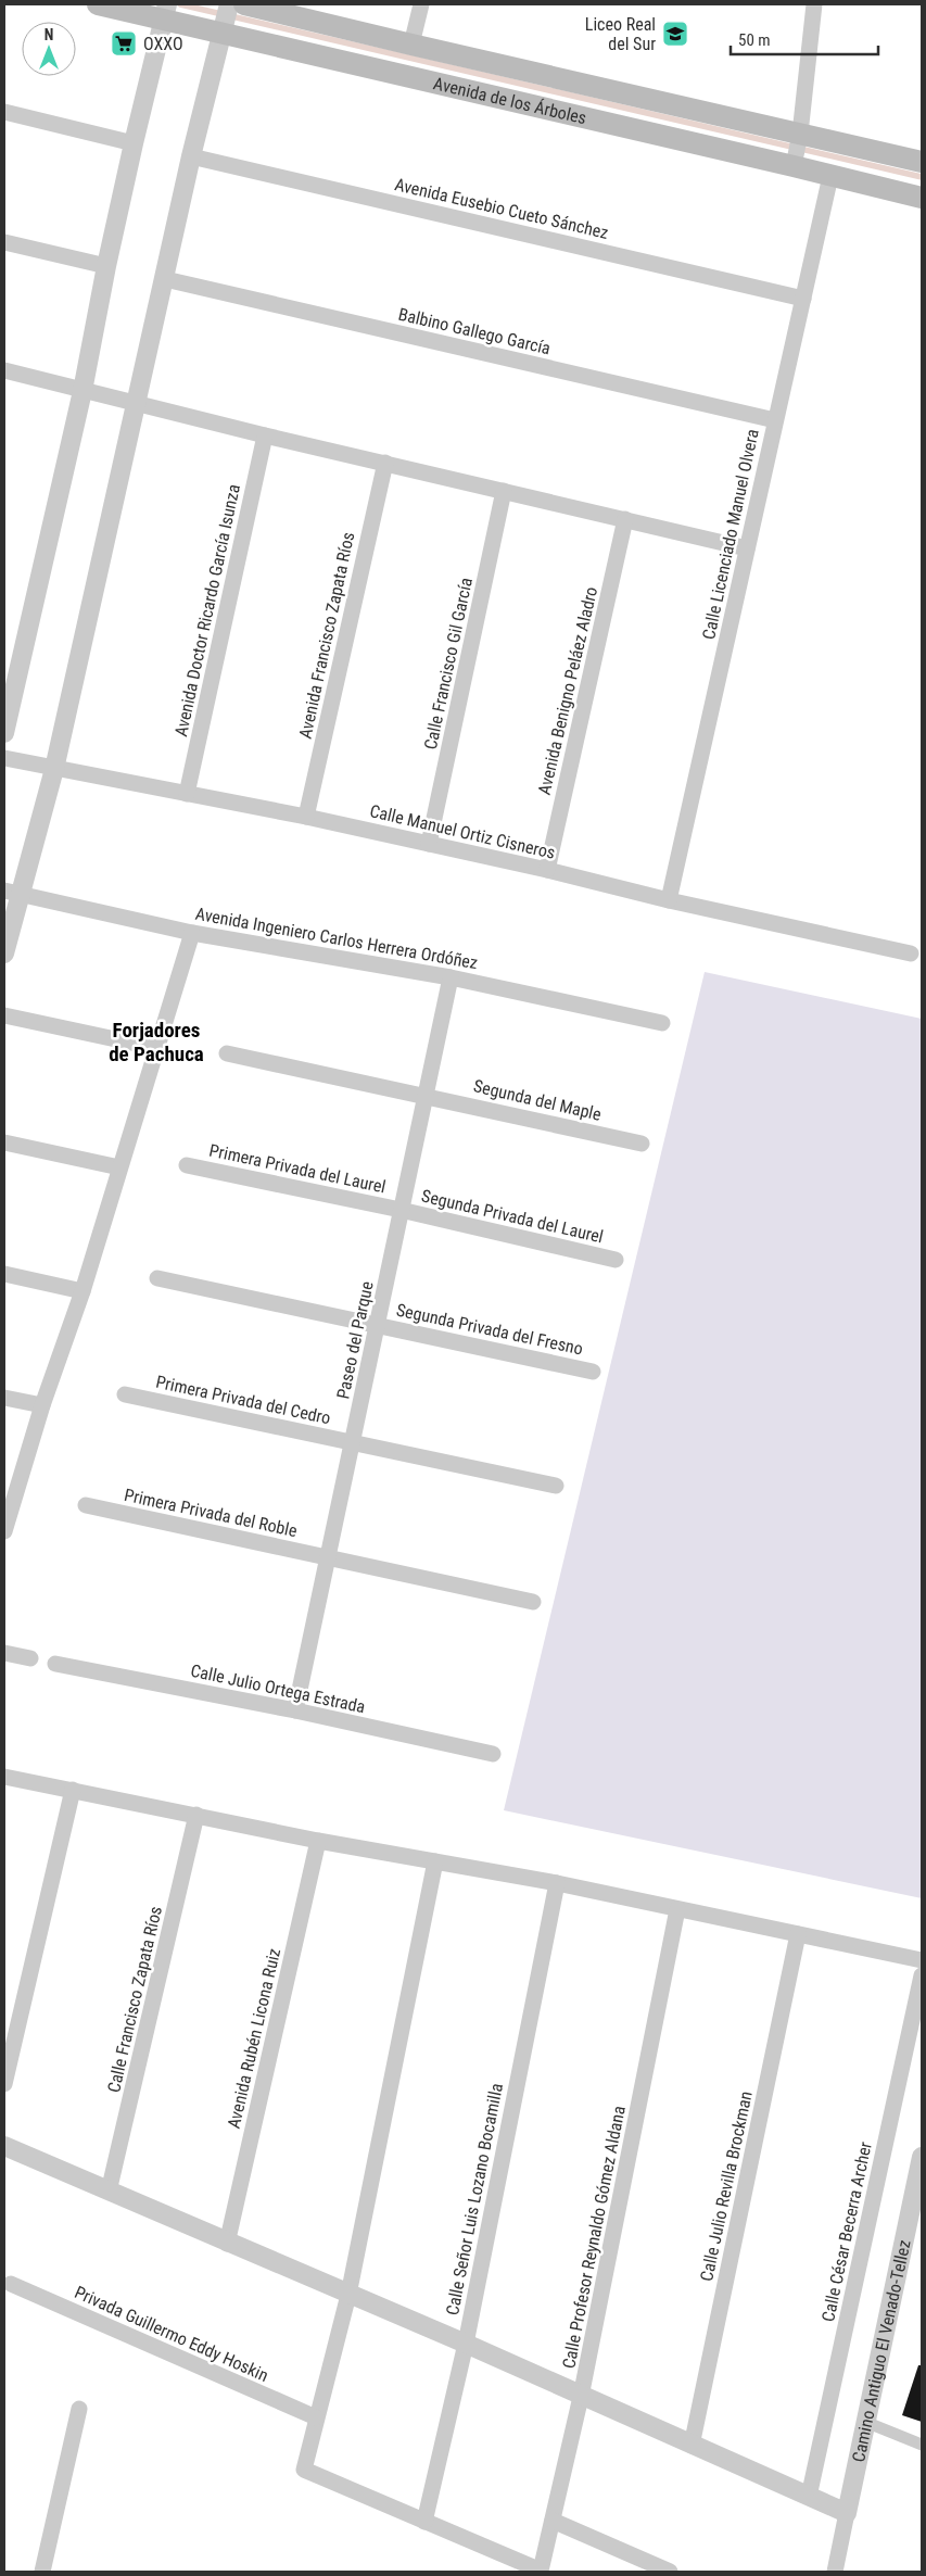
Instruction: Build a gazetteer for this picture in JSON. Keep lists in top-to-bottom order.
{
  "streets": {
    "main road": ["Avenida de los Árboles"],
    "street": [
      "Avenida Eusebio Cueto Sánchez",
      "Balbino Gallego García",
      "Calle Licenciado Manuel Olvera",
      "Avenida Doctor Ricardo García Isunza",
      "Avenida Francisco Zapata Ríos",
      "Calle Francisco Gil García",
      "Avenida Benigno Peláez Aladro",
      "Calle Manuel Ortiz Cisneros",
      "Avenida Ingeniero Carlos Herrera Ordóñez",
      "Segunda del Maple",
      "Primera Privada del Laurel",
      "Segunda Privada del Laurel",
      "Segunda Privada del Fresno",
      "Paseo del Parque",
      "Primera Privada del Cedro",
      "Primera Privada del Roble",
      "Calle Julio Ortega Estrada",
      "Calle Francisco Zapata Ríos",
      "Avenida Rubén Licona Ruiz",
      "Calle Julio Revilla Brockman",
      "Calle Señor Luis Lozano Bocamilla",
      "Calle César Becerra Archer",
      "Calle Profesor Reynaldo Gómez Aldana",
      "Privada Guillermo Eddy Hoskin",
      "Camino Antiguo El Venado-Tellez"
    ]
  },
  "crossings": [
    ["Avenida de los Árboles", "Calle Licenciado Manuel Olvera"],
    ["Avenida Eusebio Cueto Sánchez", "Calle Licenciado Manuel Olvera"],
    ["Balbino Gallego García", "Calle Licenciado Manuel Olvera"],
    ["Calle Licenciado Manuel Olvera", "Calle Manuel Ortiz Cisneros"],
    ["Avenida Doctor Ricardo García Isunza", "Calle Manuel Ortiz Cisneros"],
    ["Avenida Francisco Zapata Ríos", "Calle Manuel Ortiz Cisneros"],
    ["Calle Francisco Gil García", "Calle Manuel Ortiz Cisneros"],
    ["Avenida Benigno Peláez Aladro", "Calle Manuel Ortiz Cisneros"],
    ["Avenida Ingeniero Carlos Herrera Ordóñez", "Paseo del Parque"],
    ["Segunda del Maple", "Paseo del Parque"],
    ["Primera Privada del Laurel", "Segunda Privada del Laurel"],
    ["Primera Privada del Laurel", "Paseo del Parque"],
    ["Segunda Privada del Laurel", "Paseo del Parque"],
    ["Segunda Privada del Fresno", "Paseo del Parque"],
    ["Paseo del Parque", "Primera Privada del Cedro"],
    ["Paseo del Parque", "Primera Privada del Roble"],
    ["Paseo del Parque", "Calle Julio Ortega Estrada"],
    ["Calle Señor Luis Lozano Bocamilla", "Calle Profesor Reynaldo Gómez Aldana"]
  ],
  "districts": ["Forjadores de Pachuca"],
  "places": {
    "school or university": ["Liceo Real del Sur"],
    "supermarket": ["OXXO"]
  },
  "scale_bar": "50 m",
  "north": "top"
}
